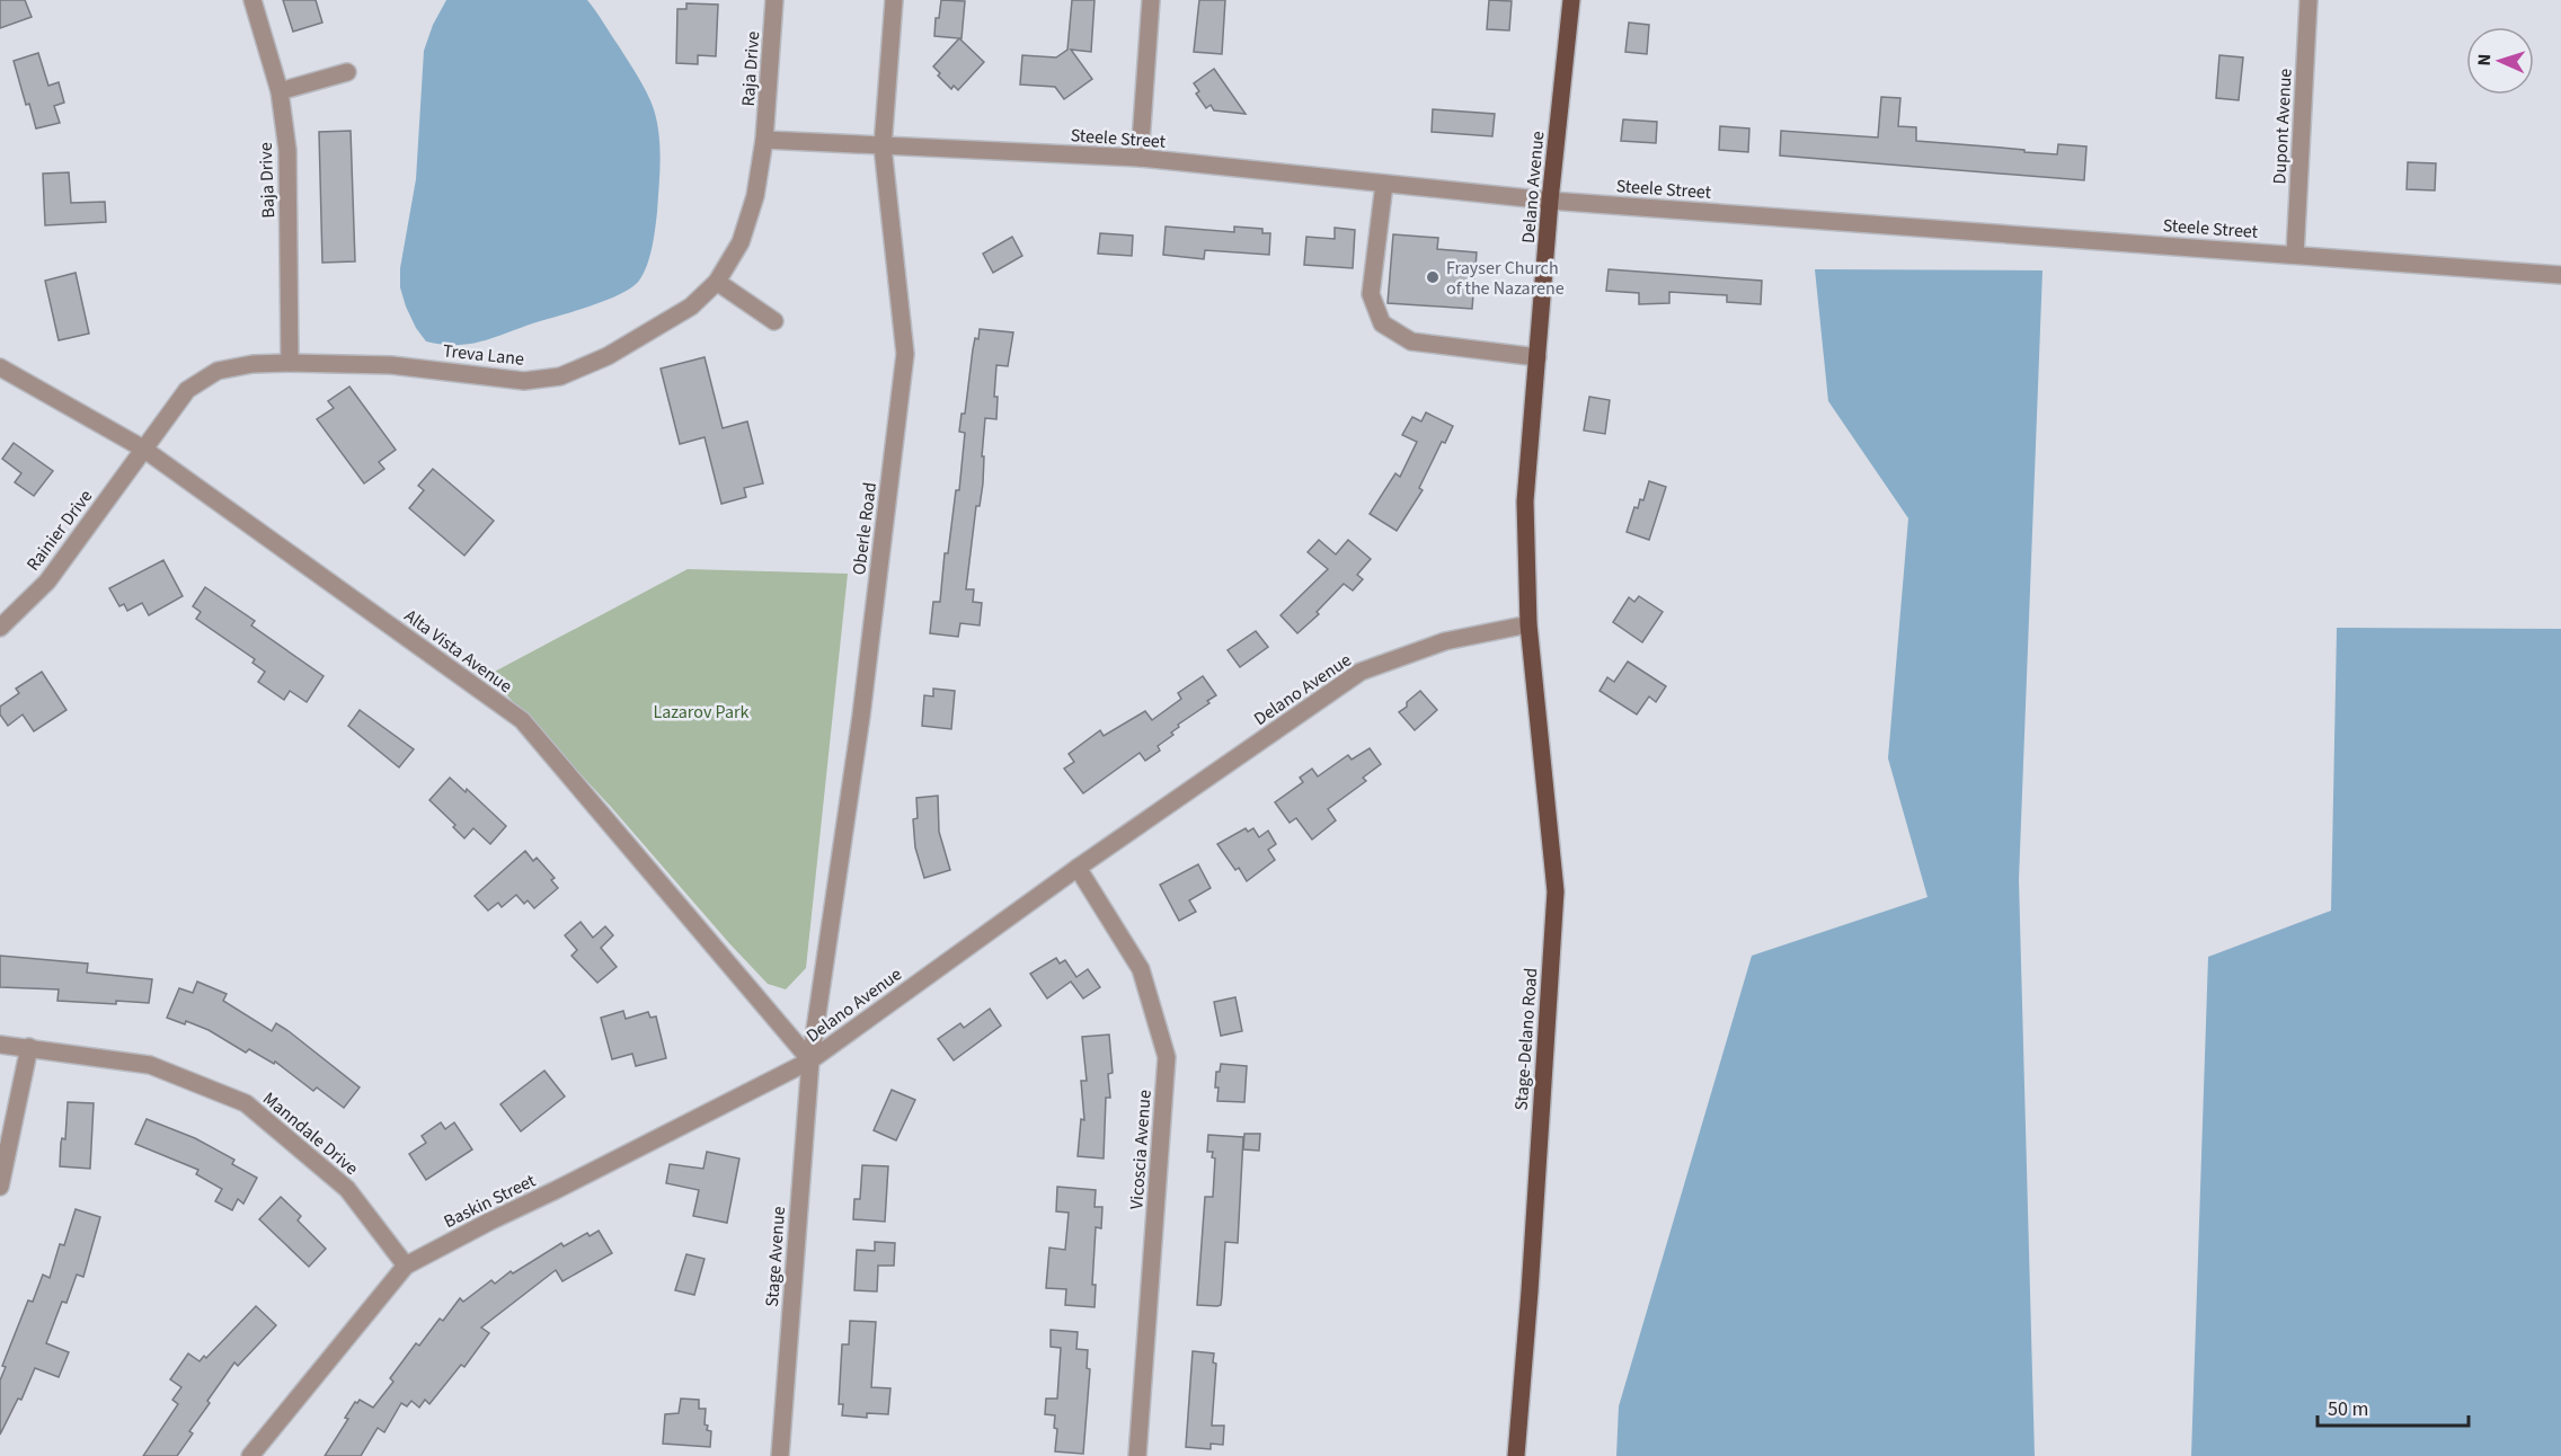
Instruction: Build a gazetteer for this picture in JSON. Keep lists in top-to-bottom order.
{
  "streets": {
    "main road": ["Delano Avenue", "Stage-Delano Road"],
    "street": [
      "Raja Drive",
      "Dupont Avenue",
      "Steele Street",
      "Baja Drive",
      "Treva Lane",
      "Oberle Road",
      "Rainier Drive",
      "Alta Vista Avenue",
      "Manndale Drive",
      "Vicoscia Avenue",
      "Baskin Street",
      "Stage Avenue"
    ]
  },
  "crossings": [
    ["Raja Drive", "Steele Street"],
    ["Raja Drive", "Treva Lane"],
    ["Dupont Avenue", "Steele Street"],
    ["Steele Street", "Delano Avenue"],
    ["Steele Street", "Treva Lane"],
    ["Steele Street", "Oberle Road"],
    ["Baja Drive", "Treva Lane"],
    ["Delano Avenue", "Oberle Road"],
    ["Delano Avenue", "Alta Vista Avenue"],
    ["Delano Avenue", "Stage-Delano Road"],
    ["Delano Avenue", "Vicoscia Avenue"],
    ["Delano Avenue", "Baskin Street"],
    ["Delano Avenue", "Stage Avenue"],
    ["Treva Lane", "Rainier Drive"],
    ["Treva Lane", "Alta Vista Avenue"],
    ["Oberle Road", "Alta Vista Avenue"],
    ["Oberle Road", "Baskin Street"],
    ["Oberle Road", "Stage Avenue"],
    ["Rainier Drive", "Alta Vista Avenue"],
    ["Alta Vista Avenue", "Baskin Street"],
    ["Alta Vista Avenue", "Stage Avenue"],
    ["Manndale Drive", "Baskin Street"],
    ["Baskin Street", "Stage Avenue"]
  ],
  "parks": ["Lazarov Park"],
  "places": ["Frayser Church of the Nazarene"],
  "scale_bar": "50 m",
  "north": "left"
}
